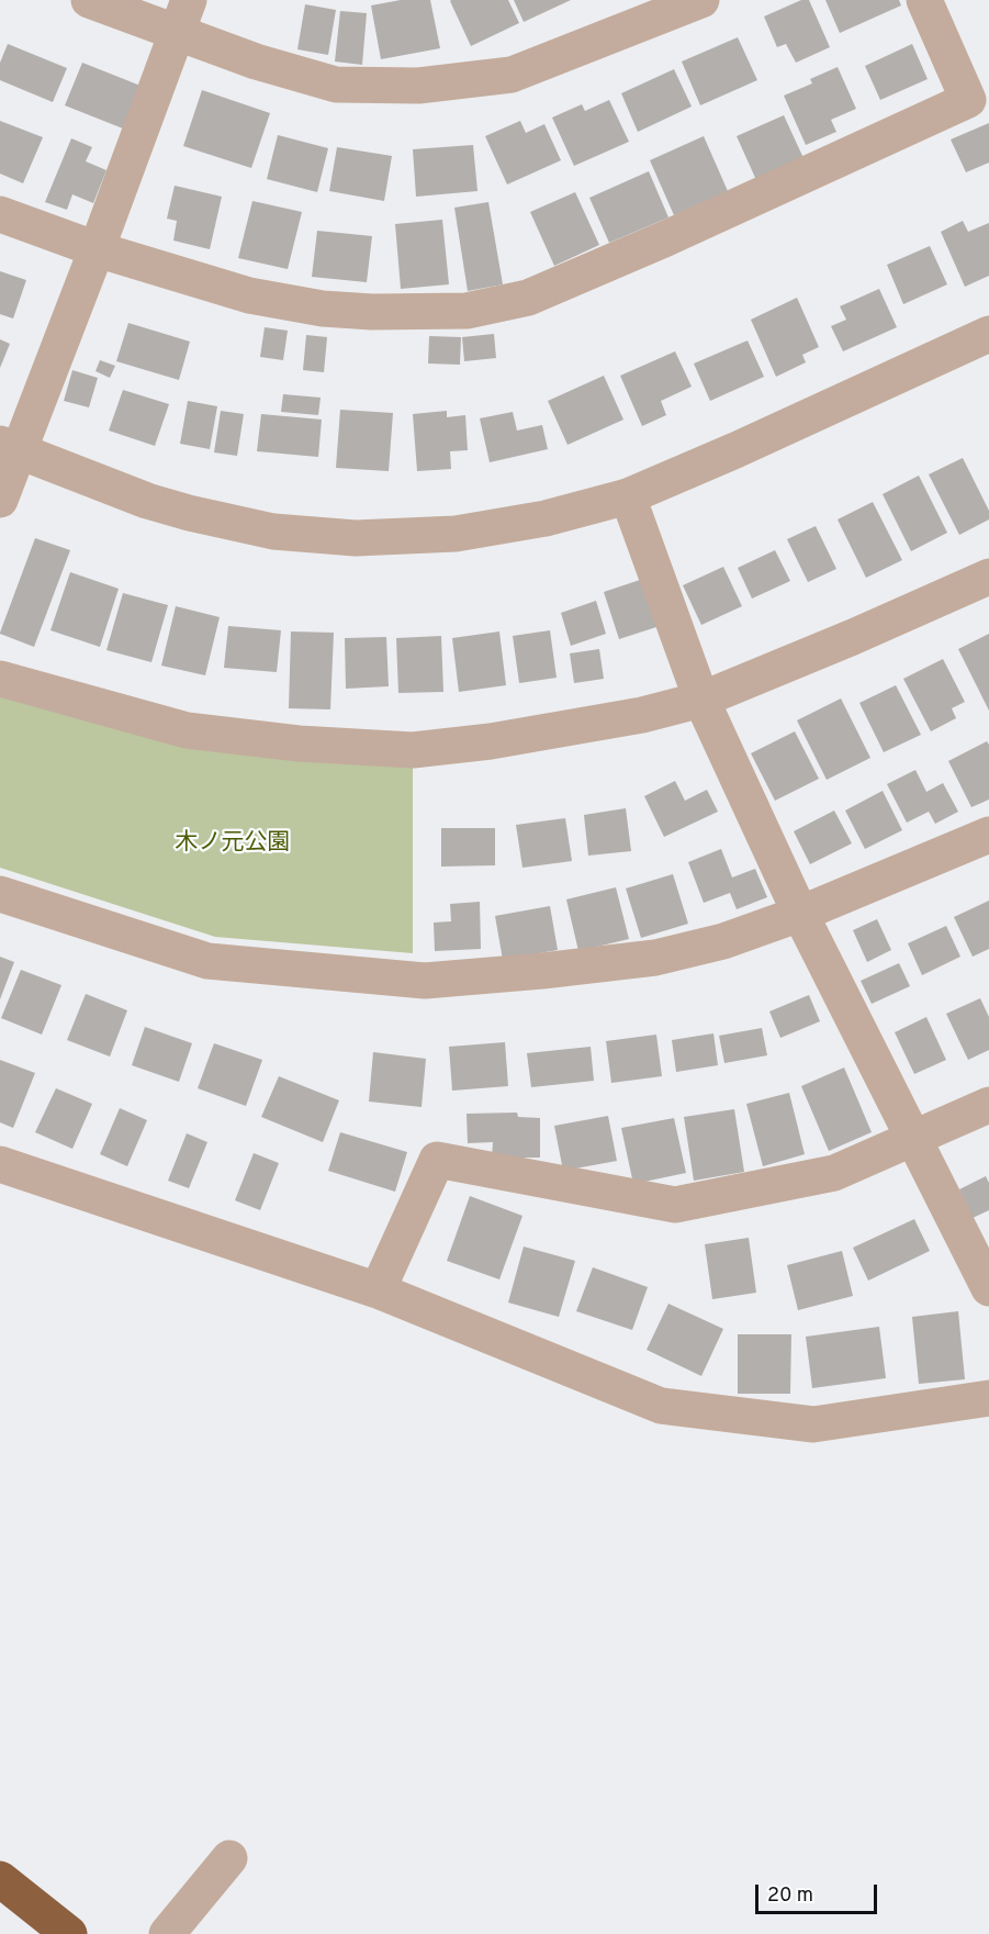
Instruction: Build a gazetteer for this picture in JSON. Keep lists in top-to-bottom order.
{
  "parks": ["木ノ元公園"],
  "scale_bar": "20 m"
}
